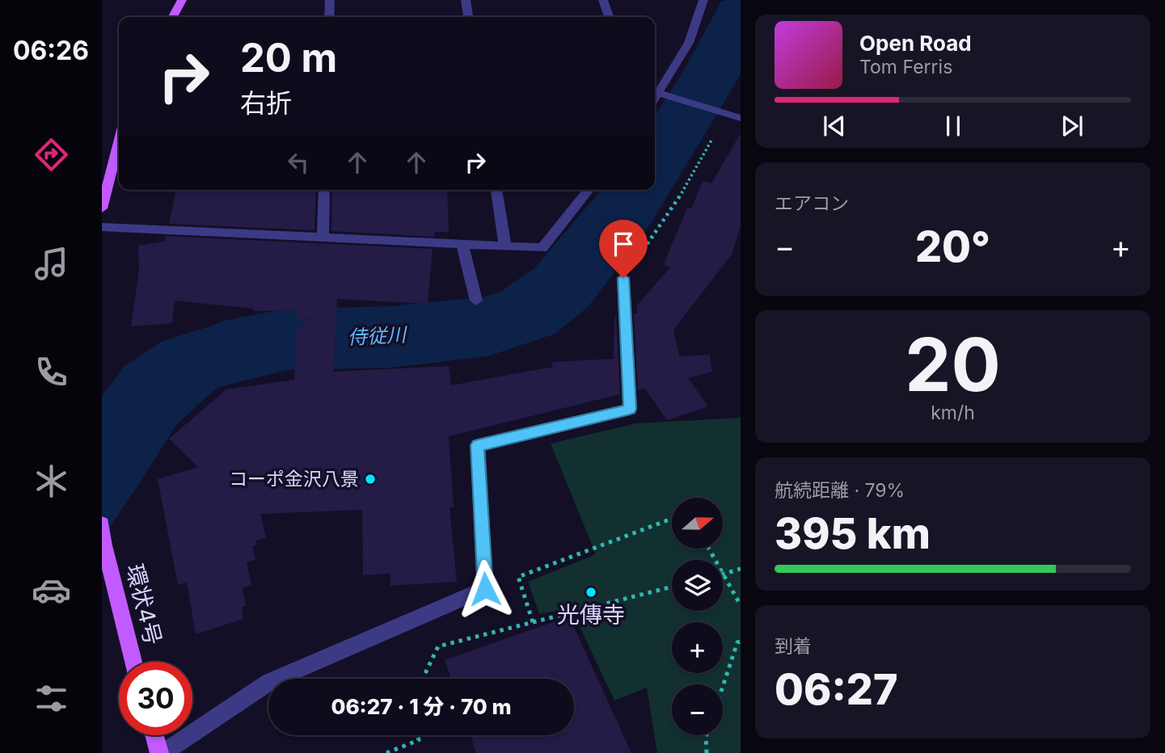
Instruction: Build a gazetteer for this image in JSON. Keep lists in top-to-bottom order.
{
  "streets": {
    "main road": ["環状4号"]
  },
  "water": ["侍従川"],
  "places": ["コーポ金沢八景", "光傳寺"],
  "north": "right",
  "page": {
    "tabs": "06:26",
    "turn": ["20 m", "右折"],
    "song": ["Open Road", "Tom Ferris"],
    "tile": [
      "エアコン",
      ["20", "km/h"],
      ["航続距離 · 79%", "395 km"],
      ["到着", "06:27"]
    ],
    "heat": ["−", "20°", "+"],
    "map_buttons": ["+", "−"],
    "limit": "30",
    "trip": "06:27 · 1 分 · 70 m"
  }
}
